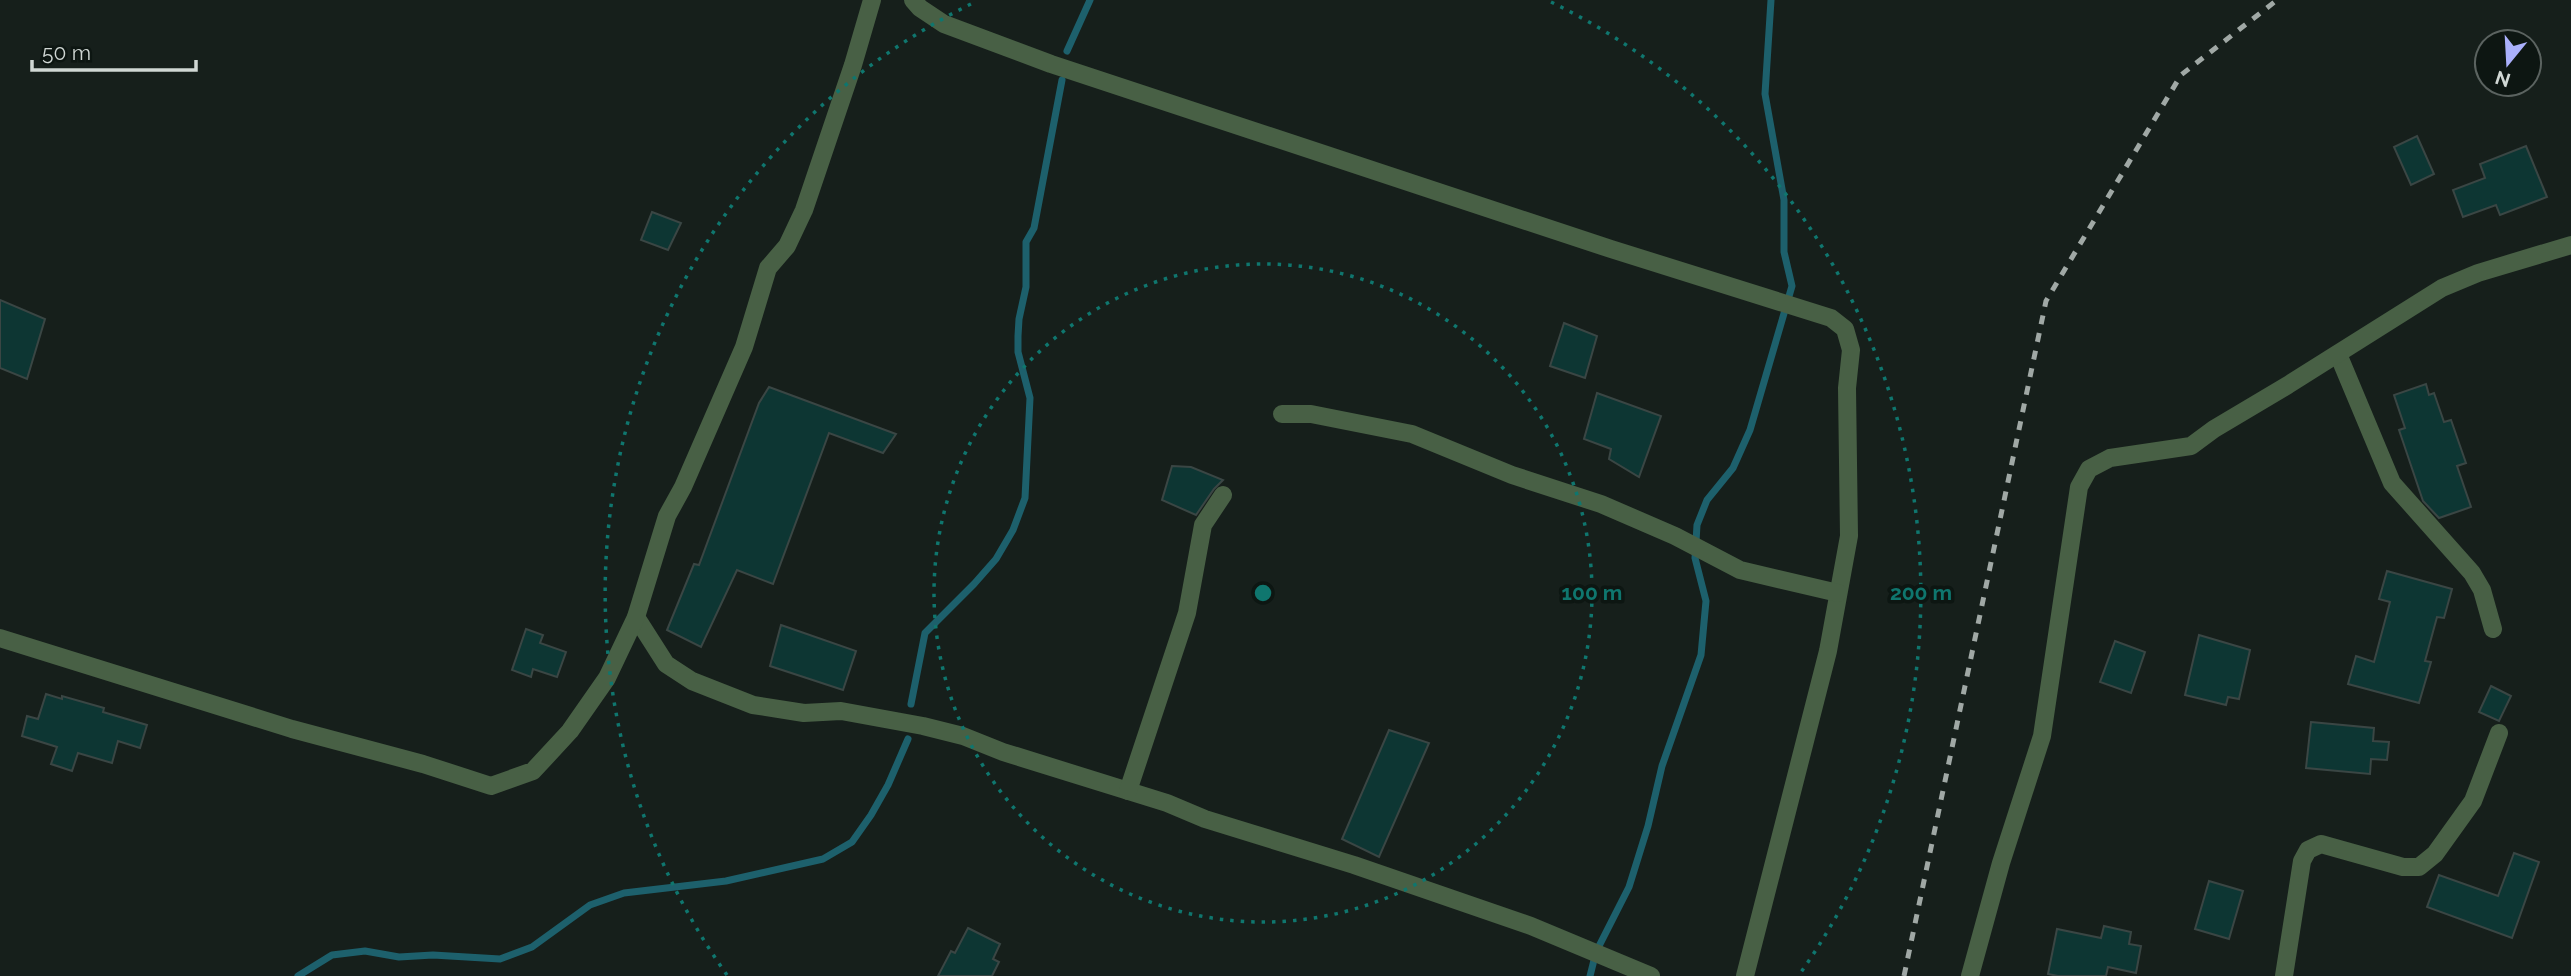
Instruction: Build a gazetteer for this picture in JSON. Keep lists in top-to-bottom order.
{
  "scale_bar": "50 m",
  "north": "bottom",
  "rings": ["100 m", "200 m"]
}
